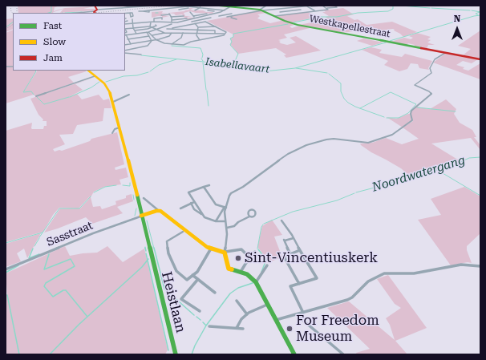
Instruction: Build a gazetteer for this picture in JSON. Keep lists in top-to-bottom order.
{
  "streets": {
    "street": ["Westkapellestraat", "Sasstraat", "Heistlaan"]
  },
  "crossings": [
    ["Sasstraat", "Heistlaan"]
  ],
  "water": ["Isabellavaart", "Noordwatergang"],
  "places": ["Sint-Vincentiuskerk", "For Freedom Museum"],
  "legend": ["Fast", "Slow", "Jam"],
  "north": "top"
}
